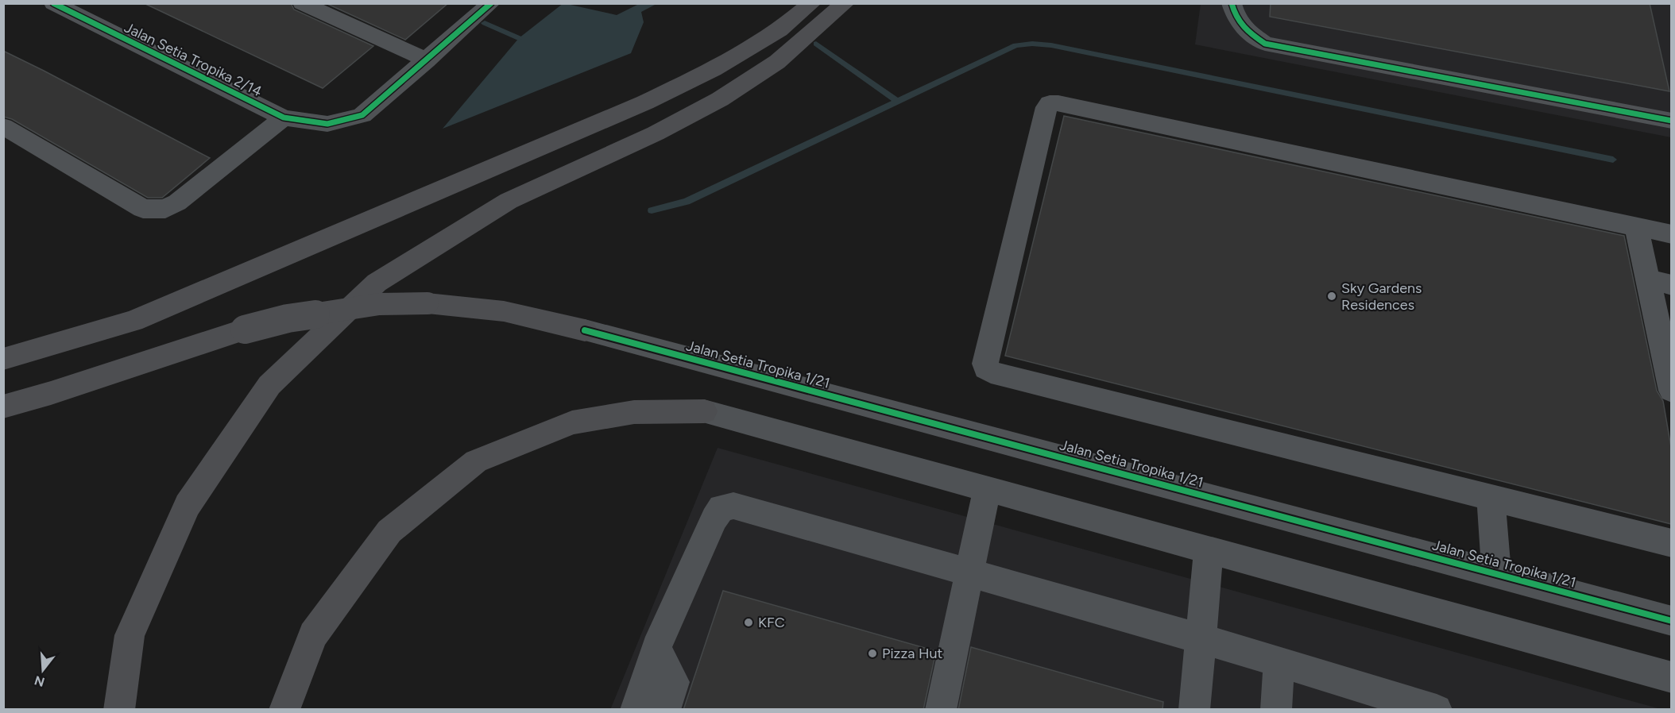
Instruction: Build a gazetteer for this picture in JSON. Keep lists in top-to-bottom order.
{
  "streets": {
    "street": ["Jalan Setia Tropika 2/14", "Jalan Setia Tropika 1/21"]
  },
  "places": ["Sky Gardens Residences", "KFC", "Pizza Hut"],
  "north": "bottom"
}
